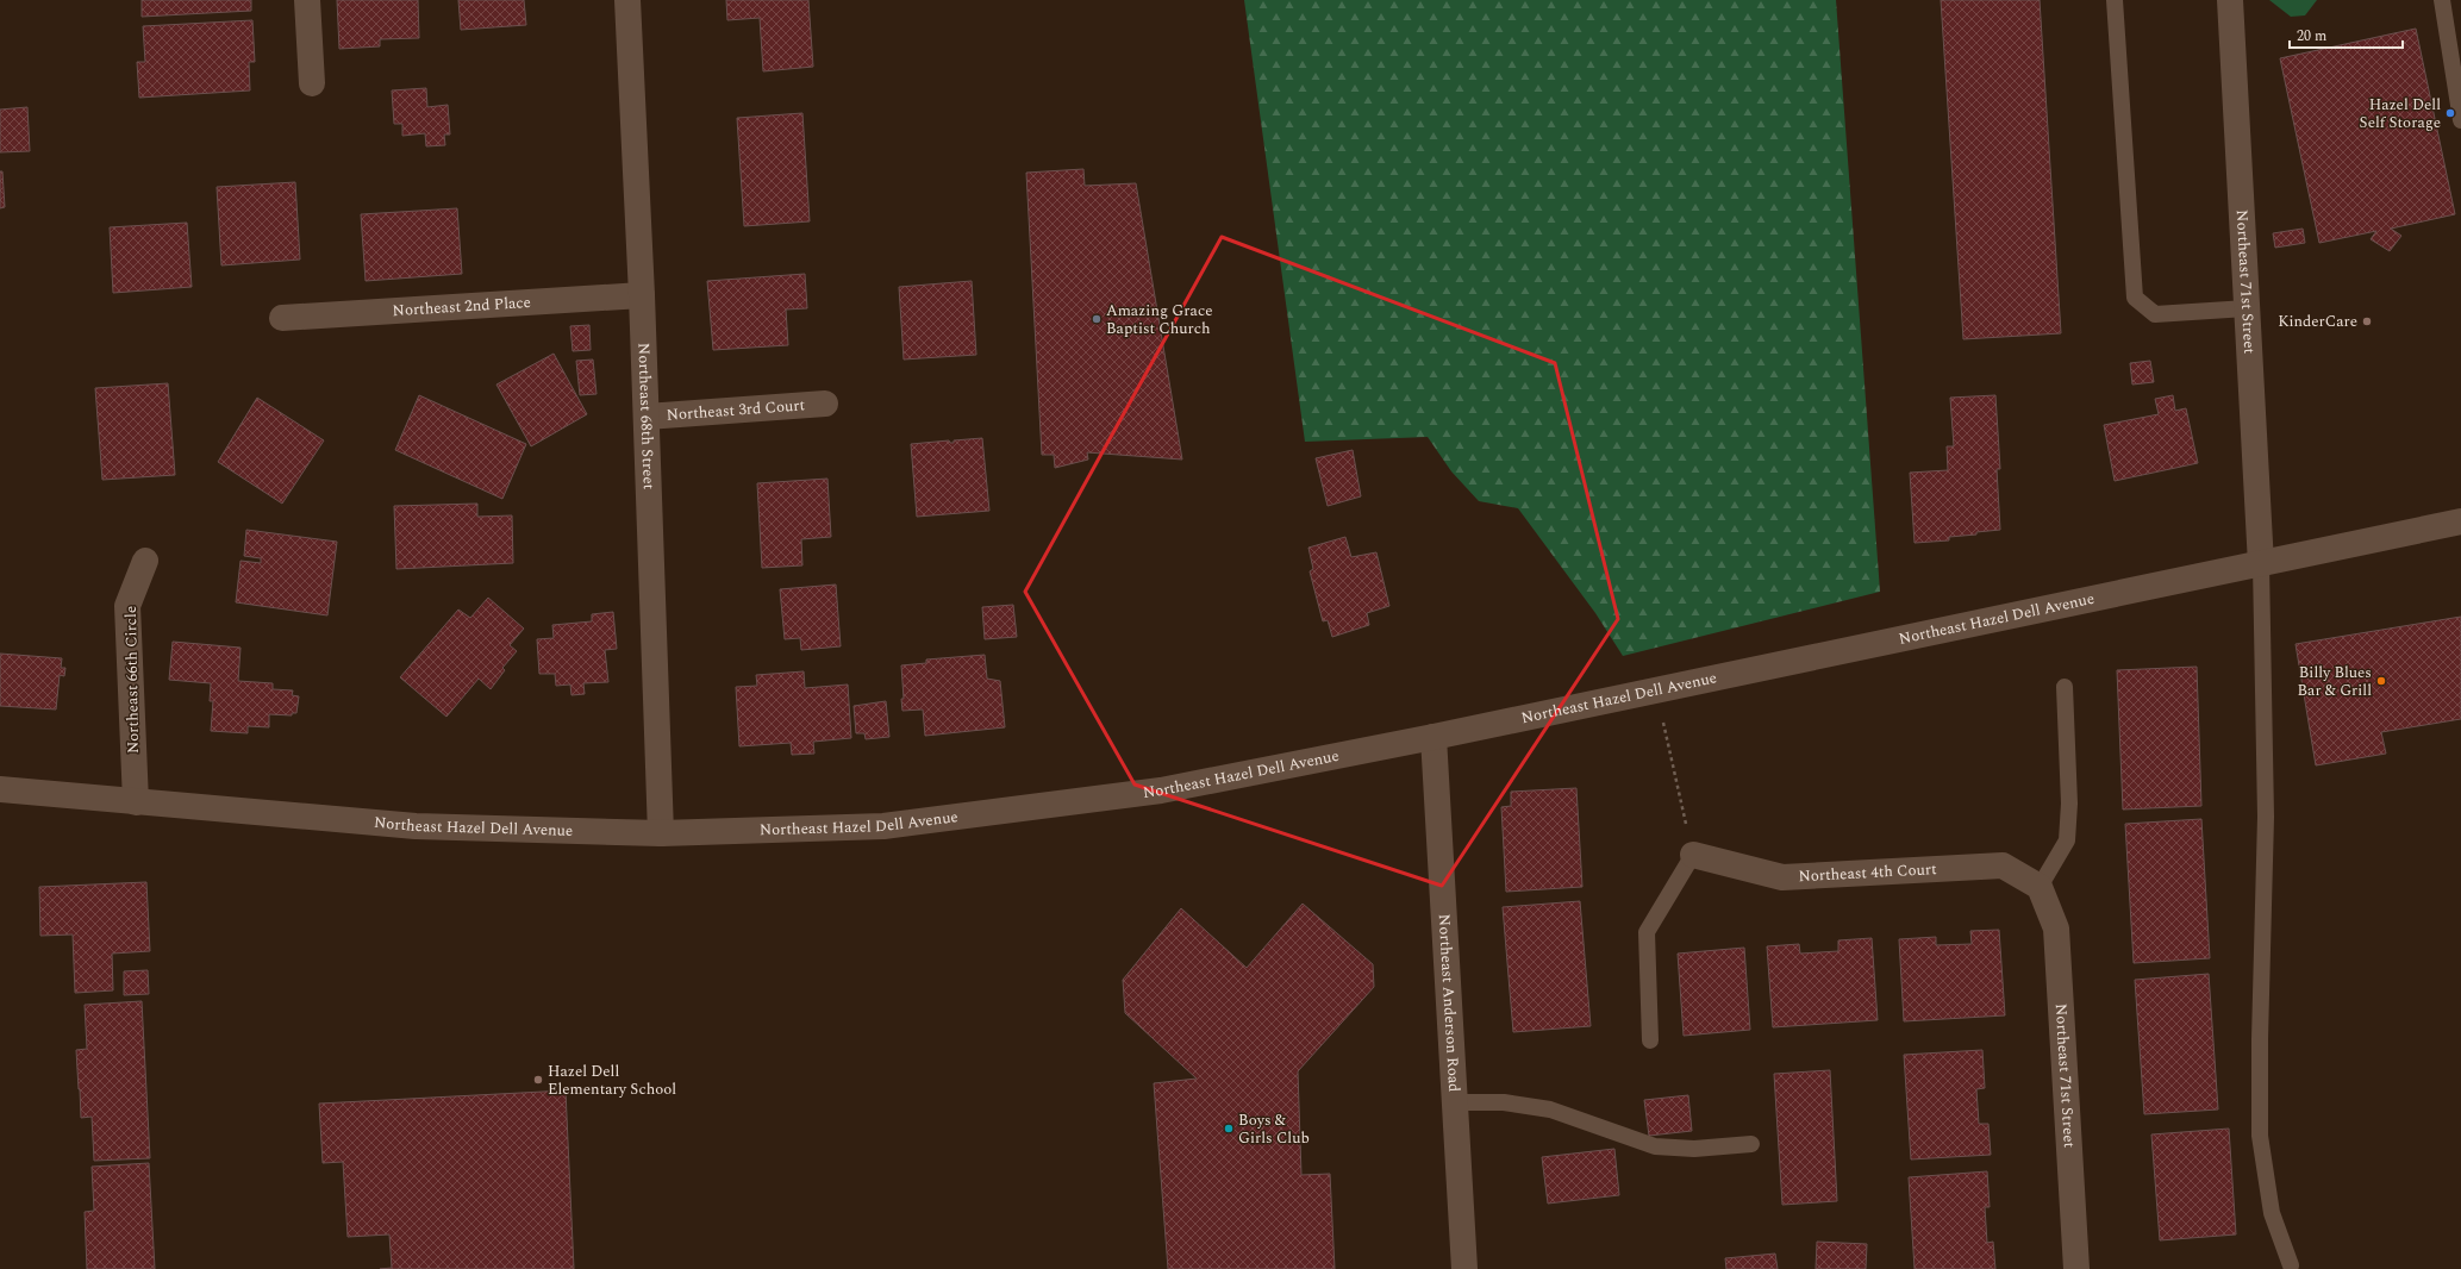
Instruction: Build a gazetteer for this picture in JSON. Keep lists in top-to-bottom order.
{
  "streets": {
    "street": [
      "Northeast 71st Street",
      "Northeast 2nd Place",
      "Northeast 3rd Court",
      "Northeast 68th Street",
      "Northeast Hazel Dell Avenue",
      "Northeast 66th Circle",
      "Northeast 4th Court",
      "Northeast Anderson Road"
    ]
  },
  "crossings": [
    ["Northeast 71st Street", "Northeast Hazel Dell Avenue"],
    ["Northeast 71st Street", "Northeast 4th Court"],
    ["Northeast 2nd Place", "Northeast 68th Street"],
    ["Northeast 3rd Court", "Northeast 68th Street"],
    ["Northeast 68th Street", "Northeast Hazel Dell Avenue"],
    ["Northeast Hazel Dell Avenue", "Northeast 66th Circle"],
    ["Northeast Hazel Dell Avenue", "Northeast Anderson Road"]
  ],
  "places": [
    "Hazel Dell Self Storage",
    "Amazing Grace Baptist Church",
    "KinderCare",
    "Billy Blues Bar & Grill",
    "Hazel Dell Elementary School",
    "Boys & Girls Club"
  ],
  "scale_bar": "20 m"
}
